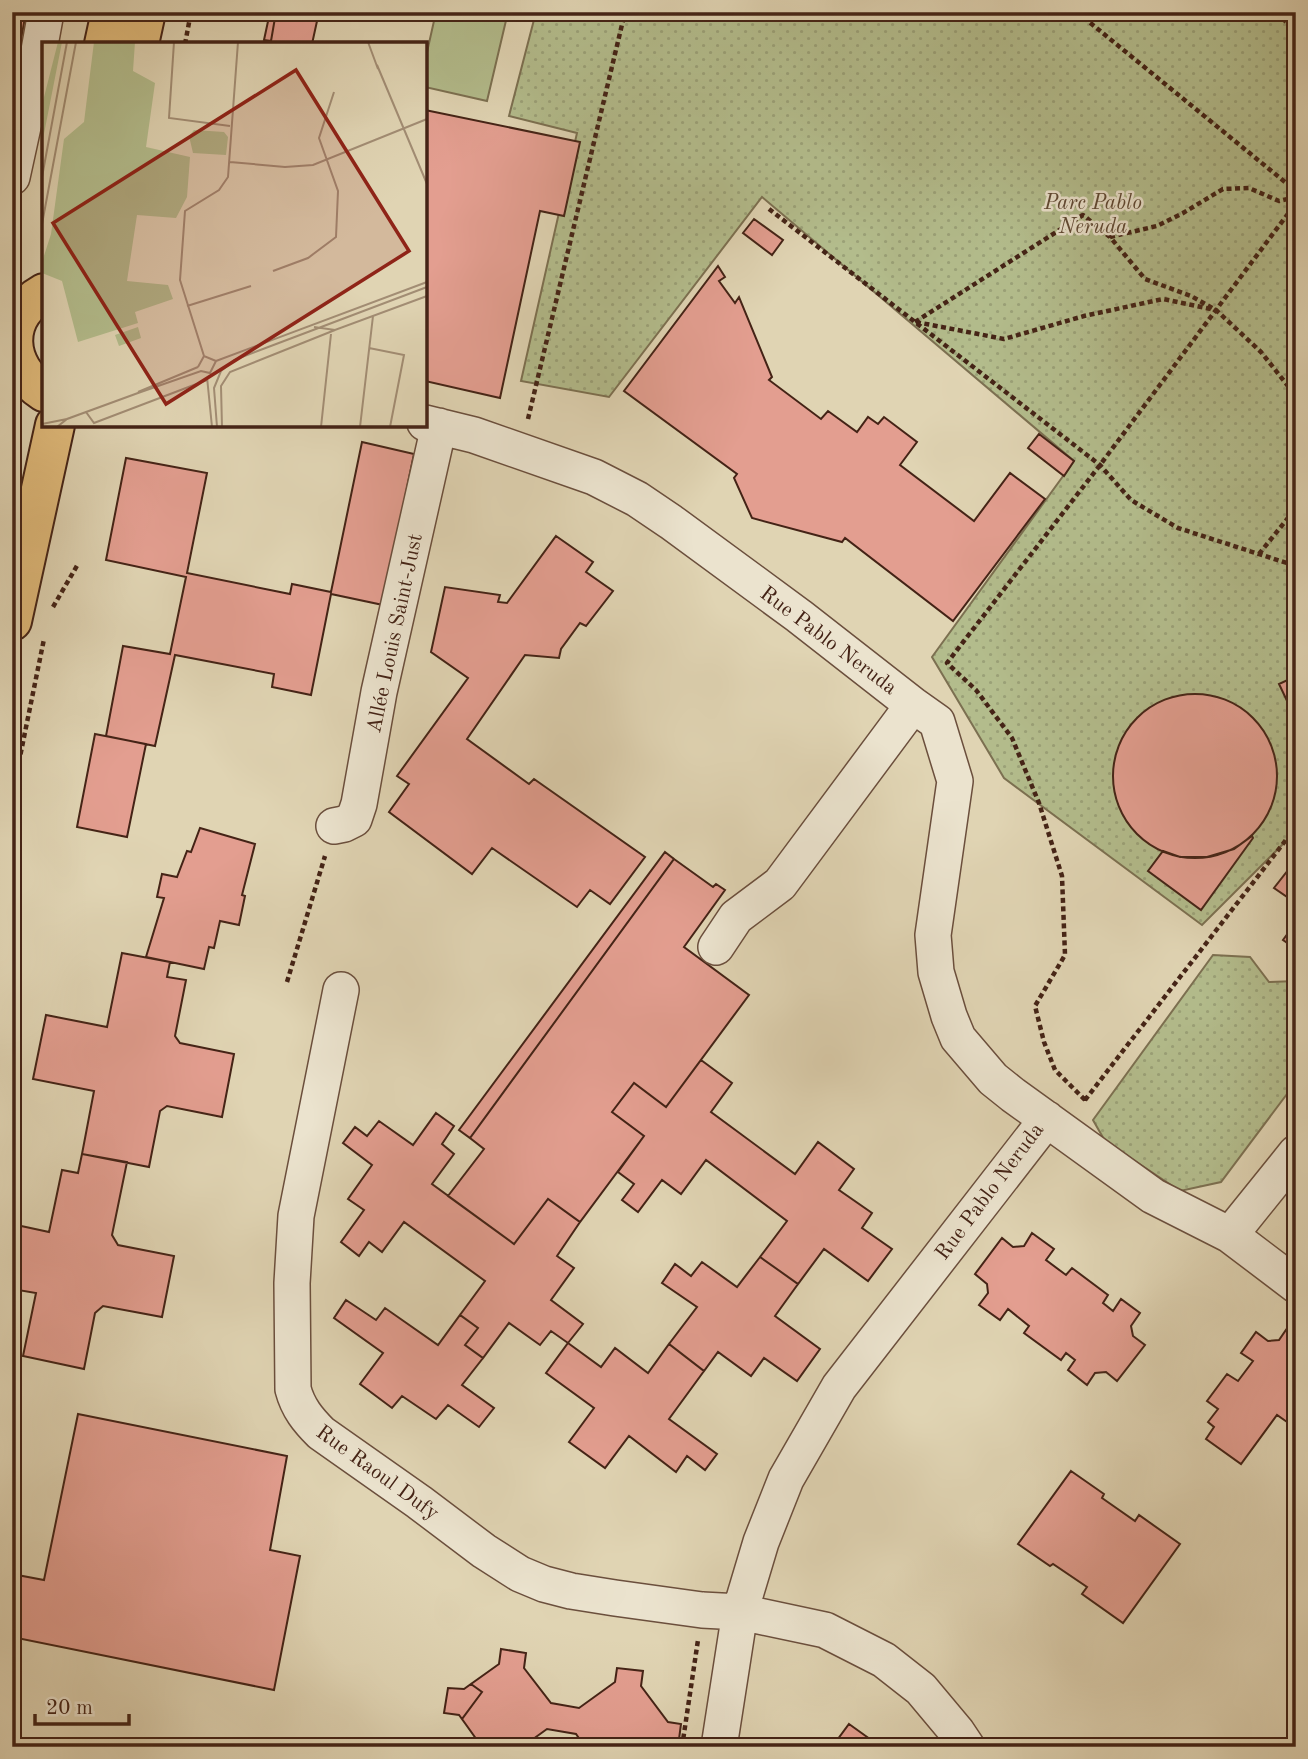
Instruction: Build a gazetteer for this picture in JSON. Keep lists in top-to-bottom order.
{
  "streets": {
    "street": ["Allée Louis Saint-Just", "Rue Pablo Neruda", "Rue Raoul Dufy"]
  },
  "crossings": [
    ["Allée Louis Saint-Just", "Rue Pablo Neruda"],
    ["Rue Pablo Neruda", "Rue Raoul Dufy"]
  ],
  "parks": ["Parc Pablo Neruda"],
  "scale_bar": "20 m"
}
